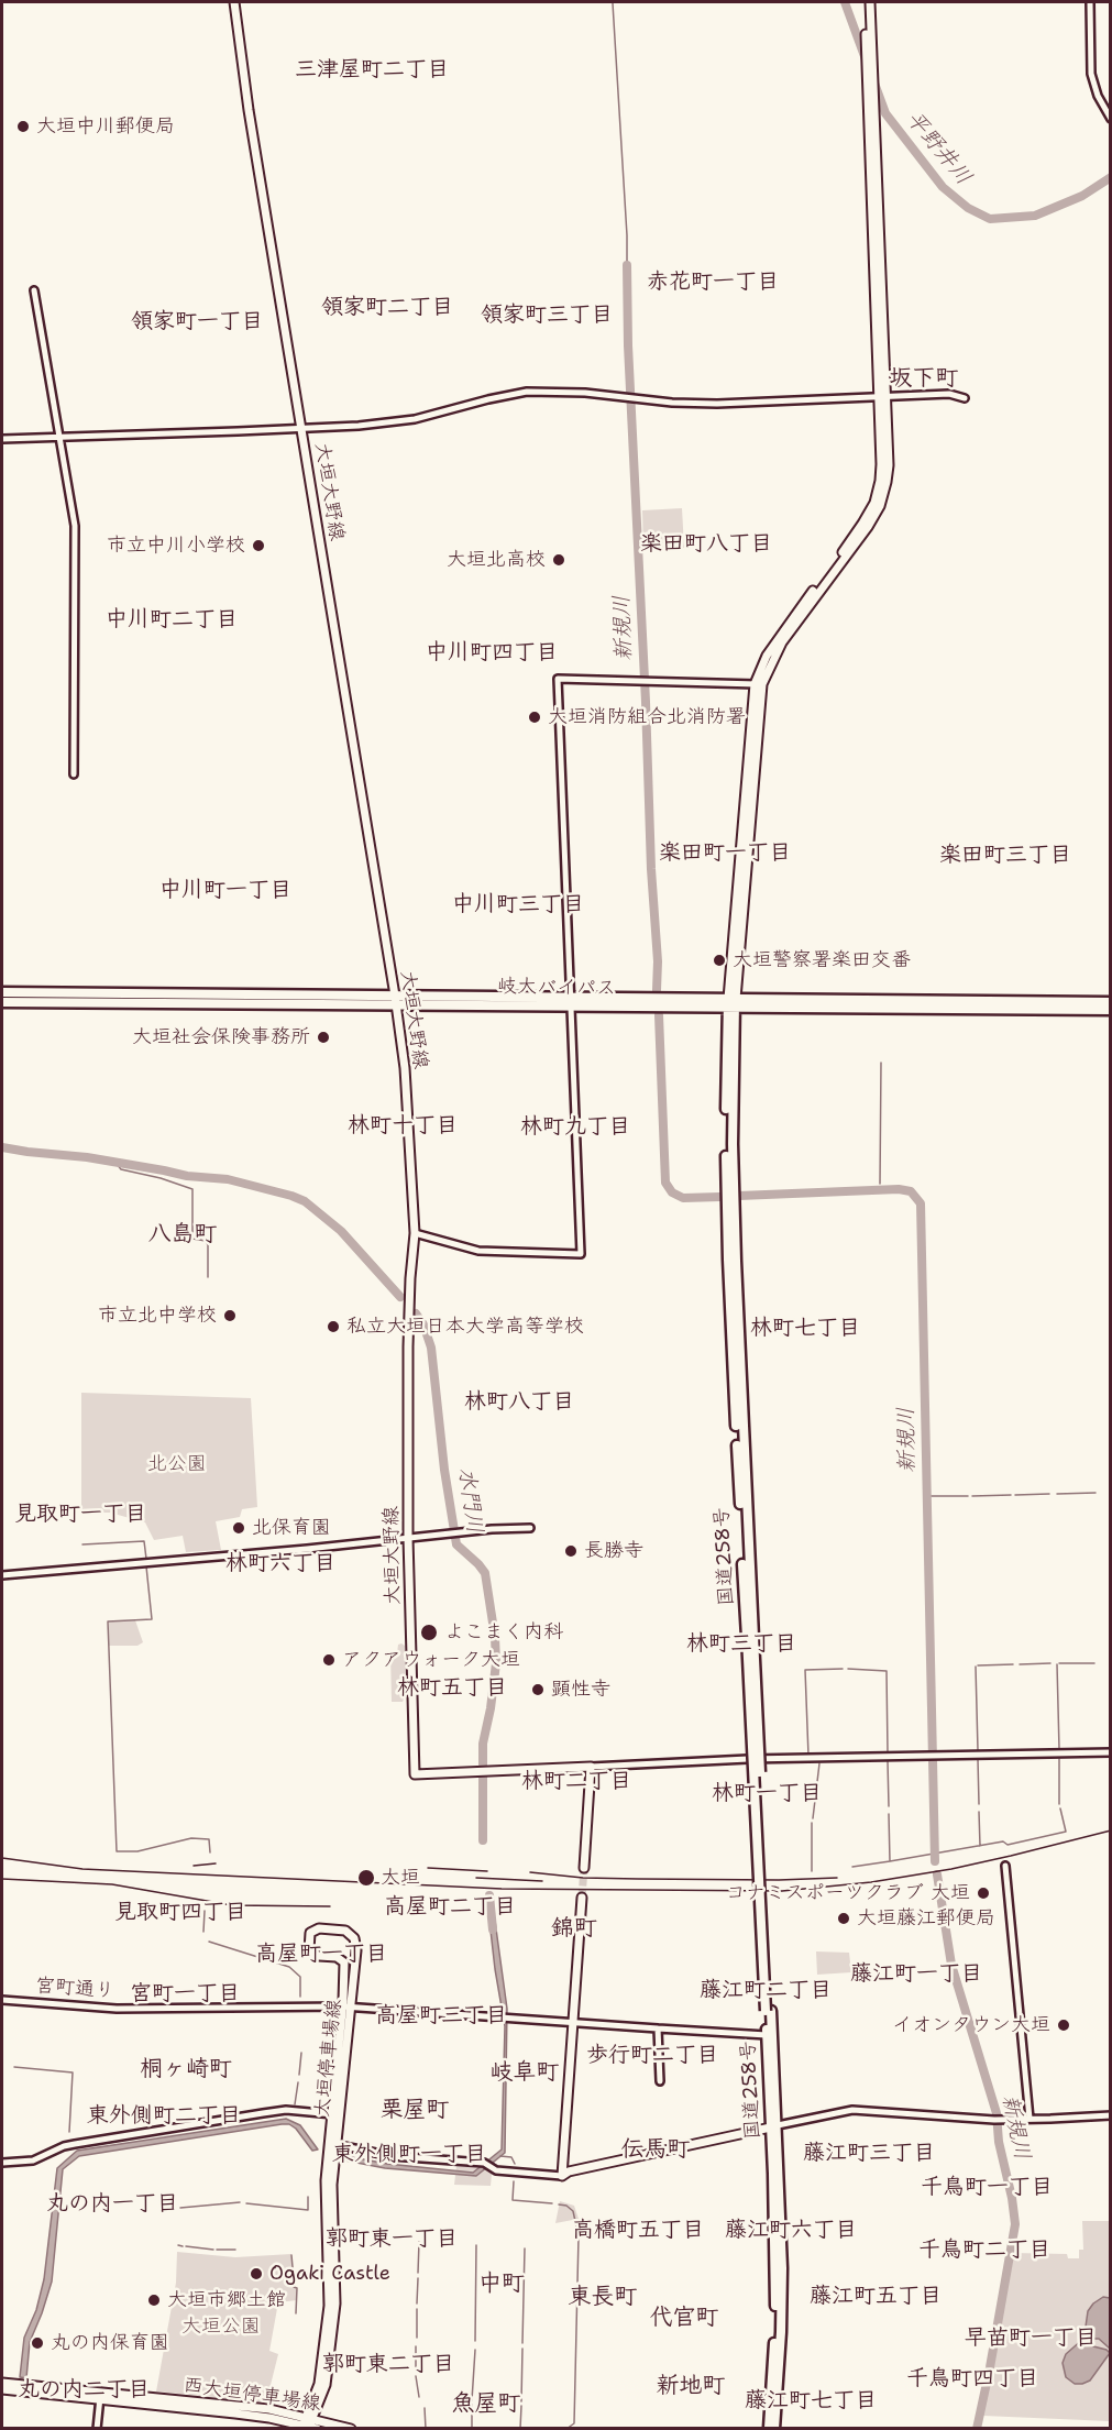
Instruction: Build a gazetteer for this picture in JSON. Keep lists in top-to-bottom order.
{
  "streets": {
    "highway": ["岐大バイパス", "国道258号"],
    "main road": ["大垣大野線", "大垣停車場線", "西大垣停車場線"],
    "street": ["宮町通り"]
  },
  "crossings": [
    ["大垣大野線", "岐大バイパス"],
    ["岐大バイパス", "国道258号"],
    ["国道258号", "宮町通り"],
    ["宮町通り", "大垣停車場線"],
    ["大垣停車場線", "西大垣停車場線"]
  ],
  "districts": [
    "三津屋町二丁目",
    "赤花町一丁目",
    "領家町二丁目",
    "領家町三丁目",
    "領家町一丁目",
    "坂下町",
    "楽田町八丁目",
    "中川町二丁目",
    "中川町四丁目",
    "楽田町一丁目",
    "楽田町三丁目",
    "中川町一丁目",
    "中川町三丁目",
    "林町十丁目",
    "林町九丁目",
    "八島町",
    "林町七丁目",
    "林町八丁目",
    "見取町一丁目",
    "林町六丁目",
    "林町三丁目",
    "林町五丁目",
    "林町二丁目",
    "林町一丁目",
    "高屋町二丁目",
    "見取町四丁目",
    "錦町",
    "高屋町一丁目",
    "藤江町一丁目",
    "藤江町二丁目",
    "宮町一丁目",
    "高屋町三丁目",
    "歩行町二丁目",
    "桐ヶ崎町",
    "岐阜町",
    "栗屋町",
    "東外側町二丁目",
    "伝馬町",
    "藤江町三丁目",
    "東外側町一丁目",
    "千鳥町一丁目",
    "丸の内一丁目",
    "高橋町五丁目",
    "藤江町六丁目",
    "郭町東一丁目",
    "千鳥町二丁目",
    "中町",
    "藤江町五丁目",
    "東長町",
    "代官町",
    "早苗町一丁目",
    "郭町東二丁目",
    "千鳥町四丁目",
    "新地町",
    "丸の内二丁目",
    "藤江町七丁目",
    "魚屋町"
  ],
  "water": ["平野井川", "新規川", "水門川"],
  "parks": ["北公園", "大垣公園"],
  "places": [
    "大垣中川郵便局",
    "市立中川小学校",
    "大垣北高校",
    "大垣消防組合北消防署",
    "大垣警察署楽田交番",
    "大垣社会保険事務所",
    "市立北中学校",
    "私立大垣日本大学高等学校",
    "北保育園",
    "長勝寺",
    "よこまく内科",
    "アクアウォーク大垣",
    "顕性寺",
    "大垣",
    "コナミスポーツクラブ 大垣",
    "大垣藤江郵便局",
    "イオンタウン大垣",
    "Ogaki Castle",
    "大垣市郷土館",
    "丸の内保育園"
  ]
}
